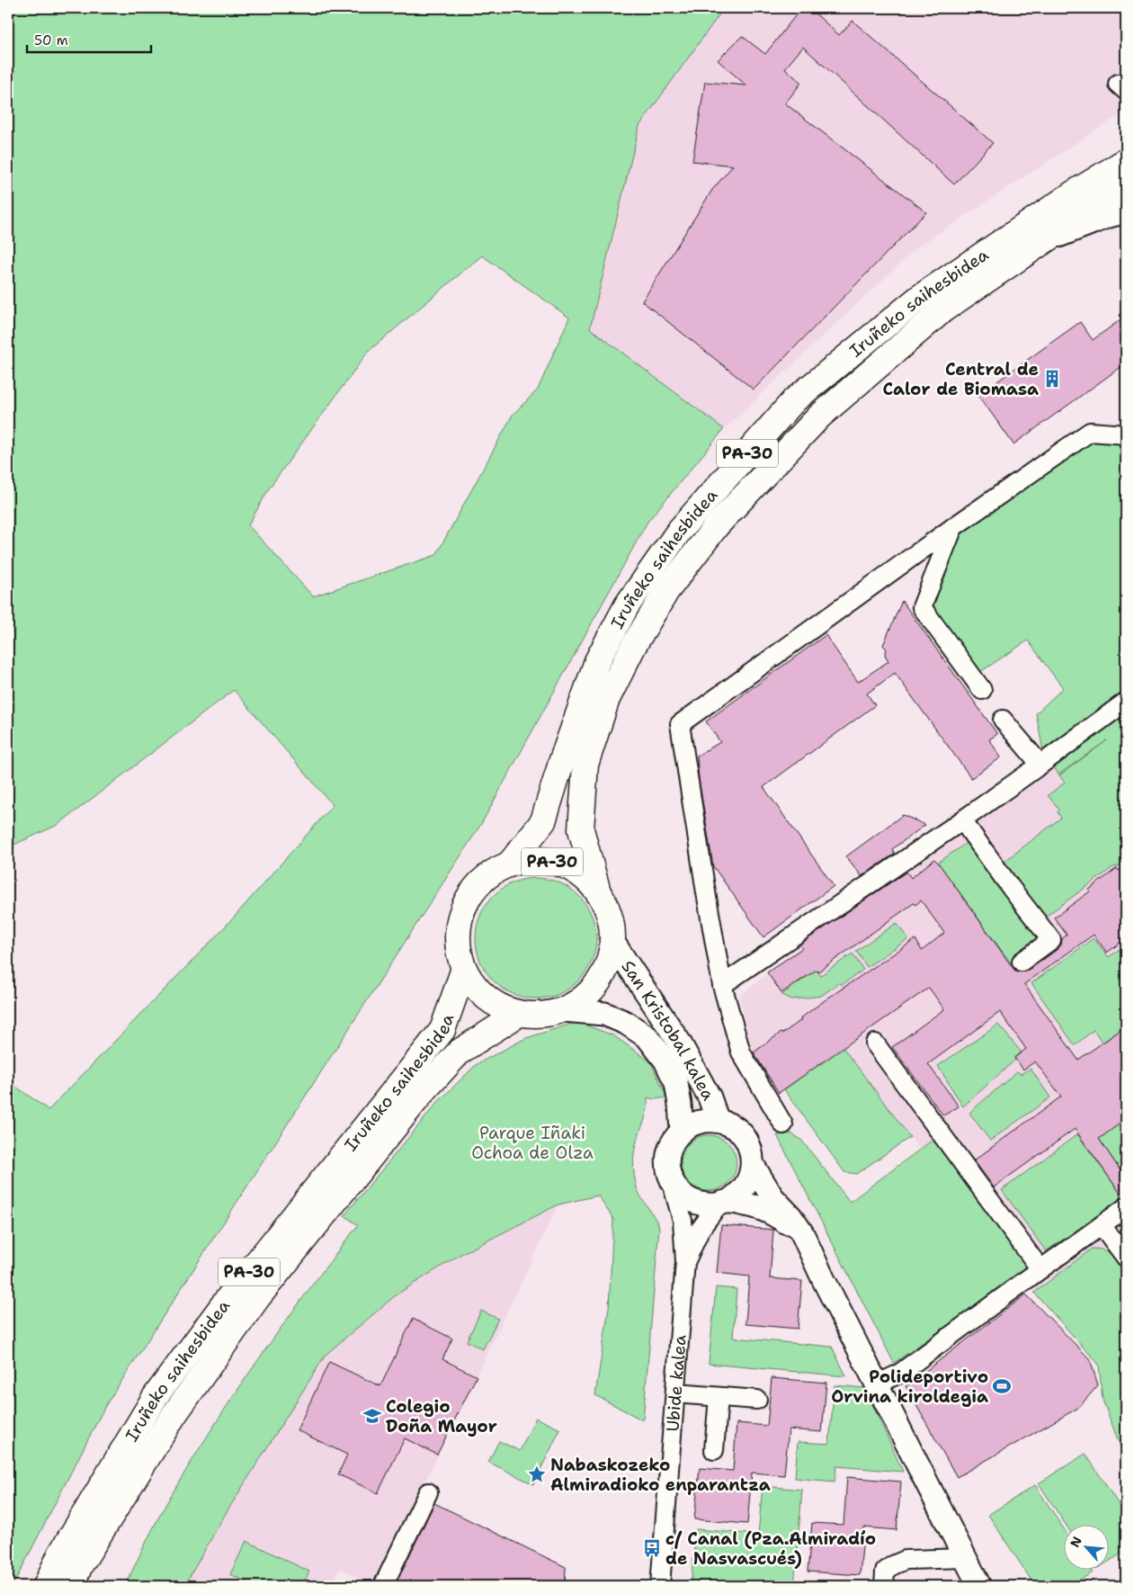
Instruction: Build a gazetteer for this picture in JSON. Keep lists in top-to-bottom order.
{
  "streets": {
    "highway": ["Iruñeko saihesbidea", "PA-30"],
    "main road": ["San Kristobal kalea"],
    "street": ["Ubide kalea"]
  },
  "crossings": [
    ["Iruñeko saihesbidea", "PA-30"],
    ["Iruñeko saihesbidea", "San Kristobal kalea"],
    ["PA-30", "San Kristobal kalea"],
    ["San Kristobal kalea", "Ubide kalea"]
  ],
  "parks": ["Parque Iñaki Ochoa de Olza"],
  "places": {
    "building": ["Central de Calor de Biomasa"],
    "sports": ["Polideportivo Orvina kiroldegia"],
    "school or university": ["Colegio Doña Mayor"],
    "place": ["Nabaskozeko Almiradioko enparantza"],
    "bus stop": ["c/ Canal (Pza.Almiradío de Nasvascués)"]
  },
  "scale_bar": "50 m",
  "north": "top left"
}
